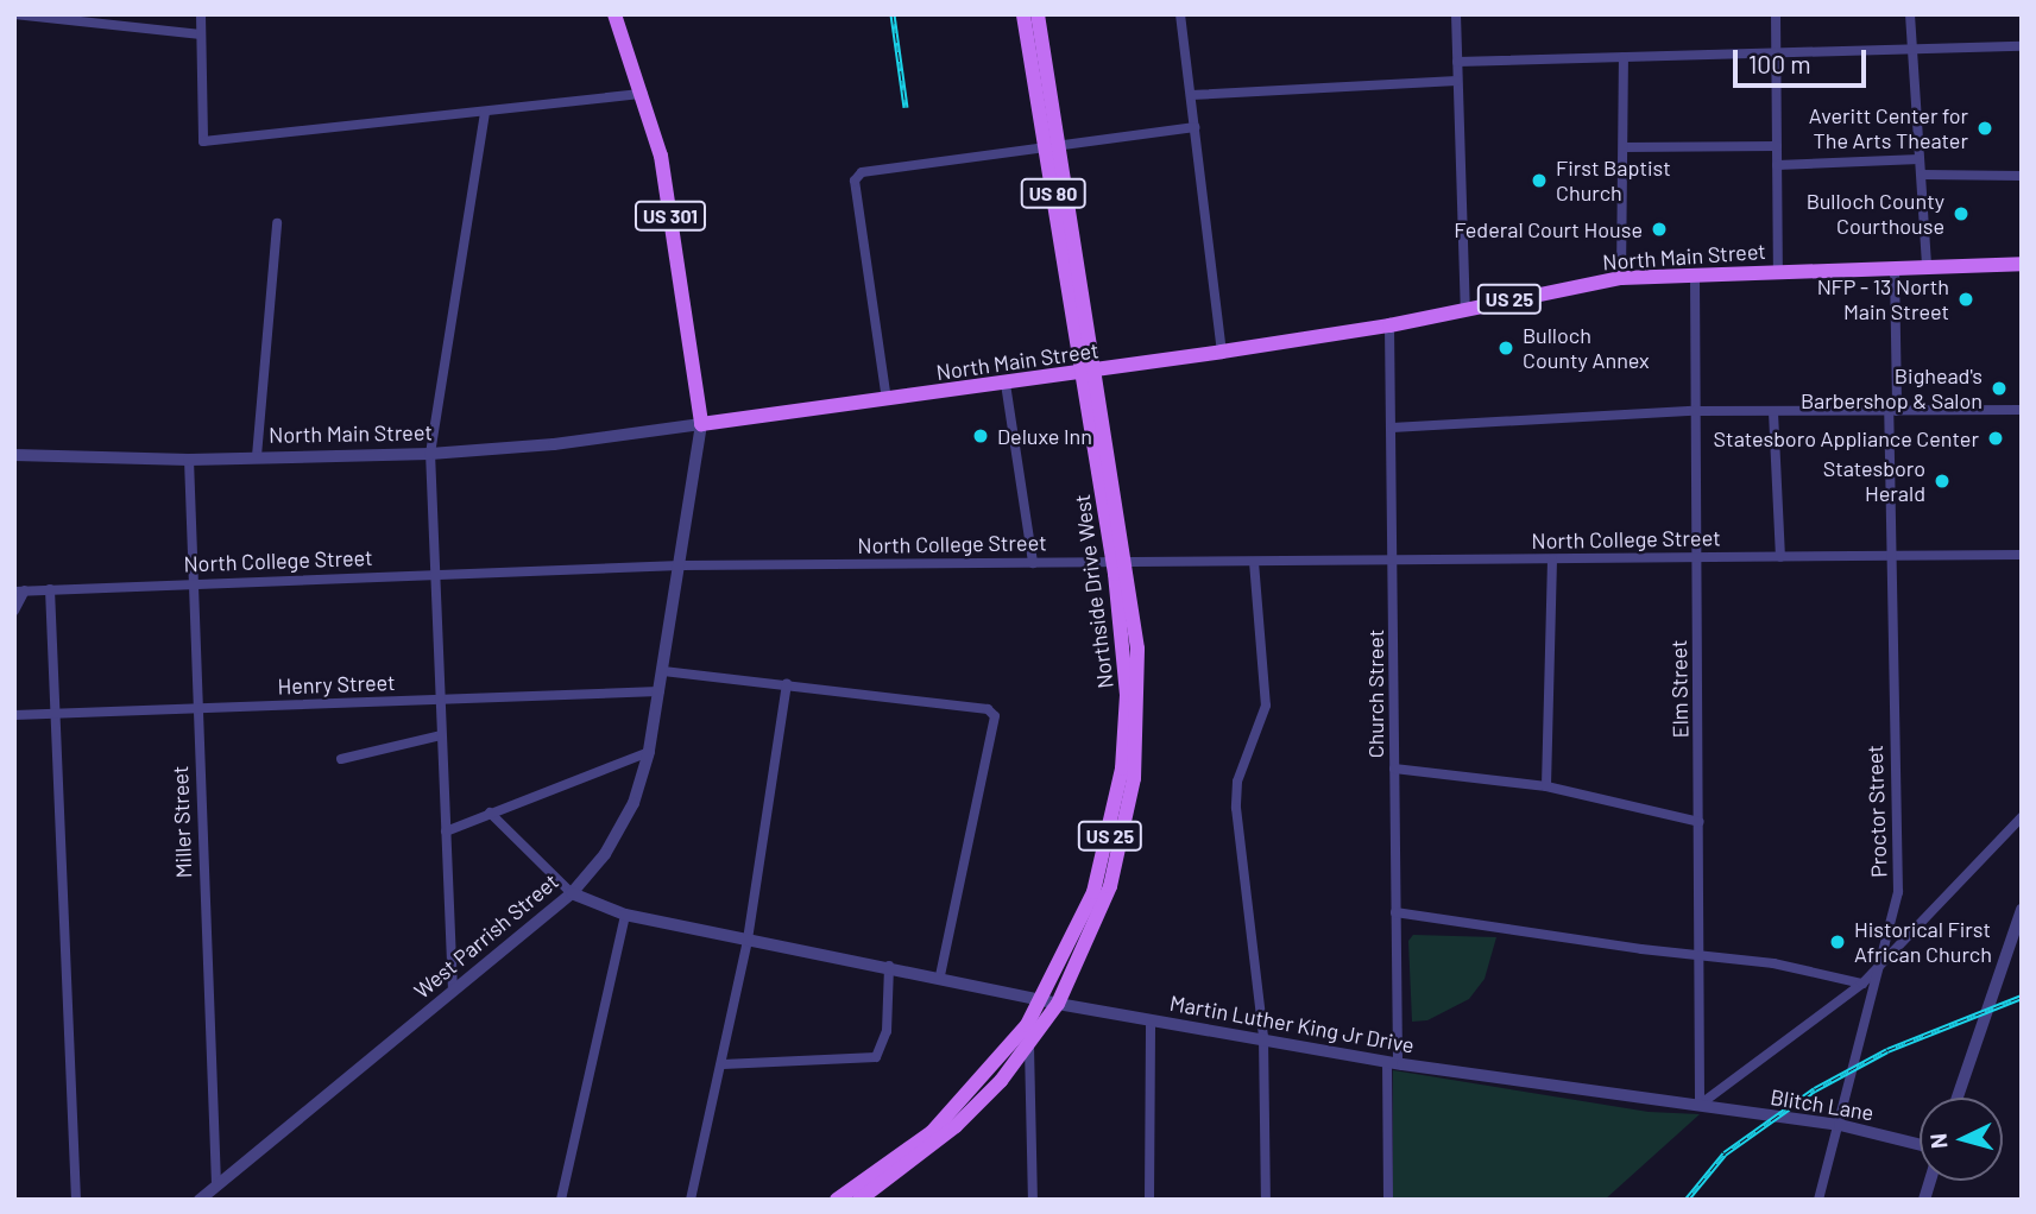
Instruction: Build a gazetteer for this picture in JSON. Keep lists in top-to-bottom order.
{
  "streets": {
    "main road": [
      "US 80",
      "US 301",
      "North Main Street",
      "US 25",
      "Northside Drive West"
    ],
    "street": [
      "North College Street",
      "Henry Street",
      "Elm Street",
      "Church Street",
      "Proctor Street",
      "Miller Street",
      "West Parrish Street",
      "Martin Luther King Jr Drive",
      "Blitch Lane"
    ]
  },
  "crossings": [
    ["US 80", "North Main Street"],
    ["US 80", "Northside Drive West"],
    ["US 301", "North Main Street"],
    ["US 301", "West Parrish Street"],
    ["North Main Street", "Northside Drive West"],
    ["North Main Street", "Elm Street"],
    ["North Main Street", "Church Street"],
    ["North Main Street", "Proctor Street"],
    ["North Main Street", "Miller Street"],
    ["North Main Street", "West Parrish Street"],
    ["North College Street", "Northside Drive West"],
    ["North College Street", "Elm Street"],
    ["North College Street", "Church Street"],
    ["North College Street", "Proctor Street"],
    ["North College Street", "Miller Street"],
    ["North College Street", "West Parrish Street"],
    ["Northside Drive West", "Martin Luther King Jr Drive"],
    ["Henry Street", "Miller Street"],
    ["Henry Street", "West Parrish Street"],
    ["Elm Street", "Martin Luther King Jr Drive"],
    ["Elm Street", "Blitch Lane"],
    ["Church Street", "Martin Luther King Jr Drive"],
    ["Proctor Street", "Blitch Lane"],
    ["Miller Street", "West Parrish Street"],
    ["West Parrish Street", "Martin Luther King Jr Drive"],
    ["Martin Luther King Jr Drive", "Blitch Lane"]
  ],
  "places": [
    "Averitt Center for The Arts Theater",
    "First Baptist Church",
    "Bulloch County Courthouse",
    "Federal Court House",
    "NFP - 13 North Main Street",
    "Bulloch County Annex",
    "Bighead's Barbershop & Salon",
    "Deluxe Inn",
    "Statesboro Appliance Center",
    "Statesboro Herald",
    "Historical First African Church"
  ],
  "scale_bar": "100 m",
  "north": "left"
}
